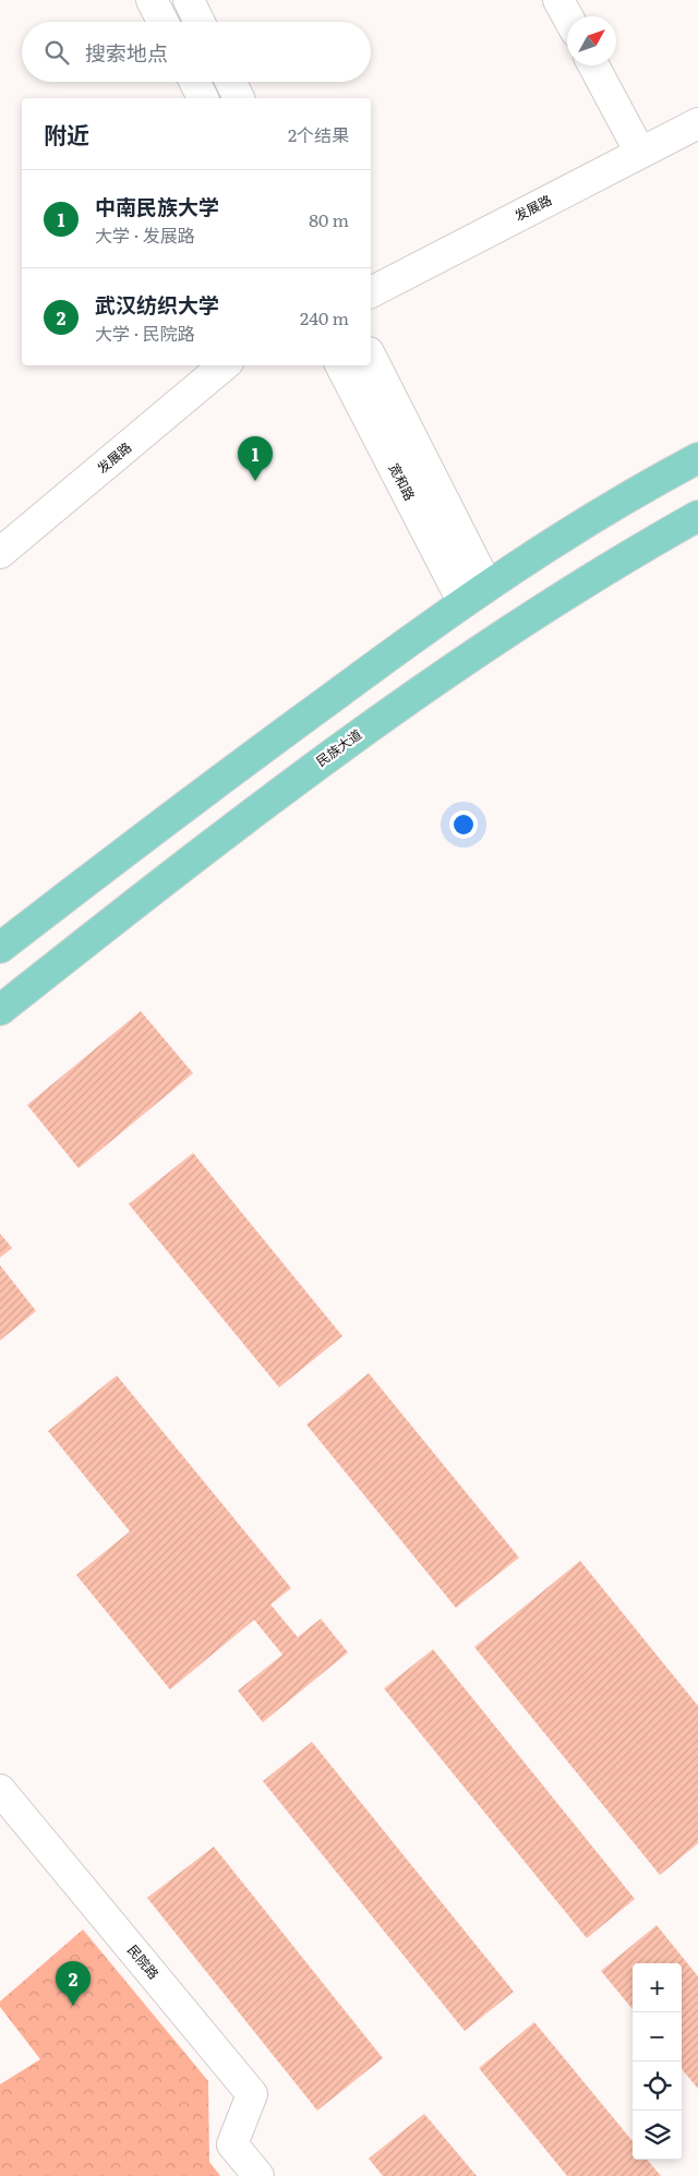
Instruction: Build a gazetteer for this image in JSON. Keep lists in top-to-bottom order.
{
  "streets": {
    "main road": ["民族大道"],
    "street": ["发展路", "宽和路", "民院路"]
  },
  "north": "top right",
  "page": {
    "search": "搜索地点",
    "heading": ["附近", "2个结果"],
    "list": [
      {
        "mark": "1",
        "name": "中南民族大学",
        "note": "大学 · 发展路",
        "value": "80 m"
      },
      {
        "mark": "2",
        "name": "武汉纺织大学",
        "note": "大学 · 民院路",
        "value": "240 m"
      }
    ],
    "pins": ["1", "2"],
    "map_buttons": ["+", "−"]
  }
}
